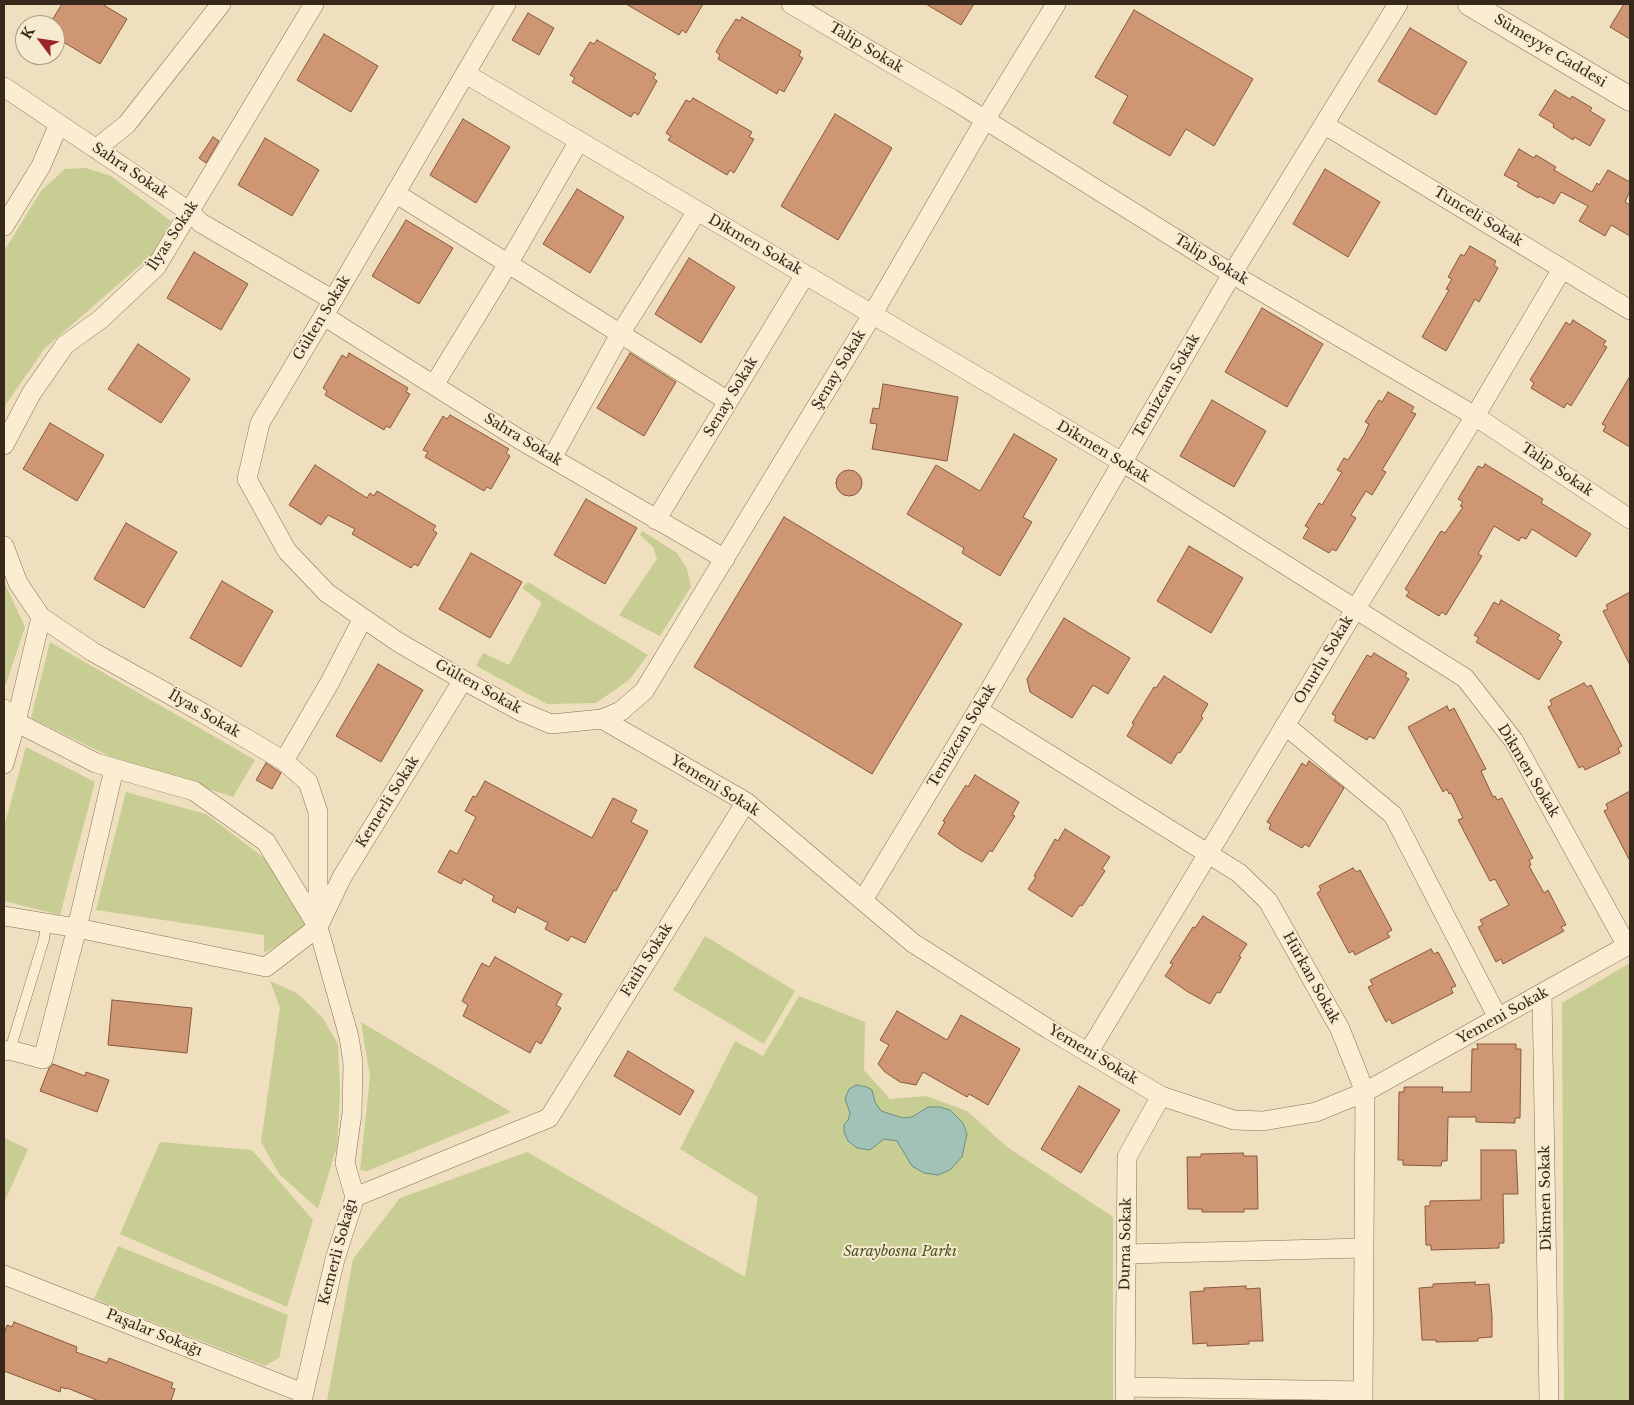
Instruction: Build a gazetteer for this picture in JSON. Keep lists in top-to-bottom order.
{
  "streets": {
    "street": [
      "Talip Sokak",
      "Sümeyye Caddesi",
      "Sahra Sokak",
      "Tunceli Sokak",
      "İlyas Sokak",
      "Dikmen Sokak",
      "Gülten Sokak",
      "Şenay Sokak",
      "Temizcan Sokak",
      "Senay Sokak",
      "Onurlu Sokak",
      "Yemeni Sokak",
      "Kemerli Sokak",
      "Fatih Sokak",
      "Hürkan Sokak",
      "Durna Sokak",
      "Kemerli Sokağı",
      "Paşalar Sokağı"
    ]
  },
  "crossings": [
    ["Talip Sokak", "Şenay Sokak"],
    ["Talip Sokak", "Temizcan Sokak"],
    ["Talip Sokak", "Onurlu Sokak"],
    ["Sahra Sokak", "İlyas Sokak"],
    ["Sahra Sokak", "Gülten Sokak"],
    ["Sahra Sokak", "Şenay Sokak"],
    ["Sahra Sokak", "Senay Sokak"],
    ["Tunceli Sokak", "Temizcan Sokak"],
    ["Tunceli Sokak", "Onurlu Sokak"],
    ["İlyas Sokak", "Kemerli Sokak"],
    ["İlyas Sokak", "Kemerli Sokağı"],
    ["Dikmen Sokak", "Gülten Sokak"],
    ["Dikmen Sokak", "Şenay Sokak"],
    ["Dikmen Sokak", "Temizcan Sokak"],
    ["Dikmen Sokak", "Senay Sokak"],
    ["Dikmen Sokak", "Onurlu Sokak"],
    ["Dikmen Sokak", "Yemeni Sokak"],
    ["Gülten Sokak", "Şenay Sokak"],
    ["Gülten Sokak", "Yemeni Sokak"],
    ["Gülten Sokak", "Kemerli Sokak"],
    ["Şenay Sokak", "Yemeni Sokak"],
    ["Temizcan Sokak", "Yemeni Sokak"],
    ["Temizcan Sokak", "Hürkan Sokak"],
    ["Onurlu Sokak", "Yemeni Sokak"],
    ["Onurlu Sokak", "Hürkan Sokak"],
    ["Yemeni Sokak", "Fatih Sokak"],
    ["Yemeni Sokak", "Hürkan Sokak"],
    ["Yemeni Sokak", "Durna Sokak"],
    ["Kemerli Sokak", "Kemerli Sokağı"],
    ["Fatih Sokak", "Kemerli Sokağı"],
    ["Kemerli Sokağı", "Paşalar Sokağı"]
  ],
  "parks": ["Saraybosna Parkı"],
  "north": "top left"
}
